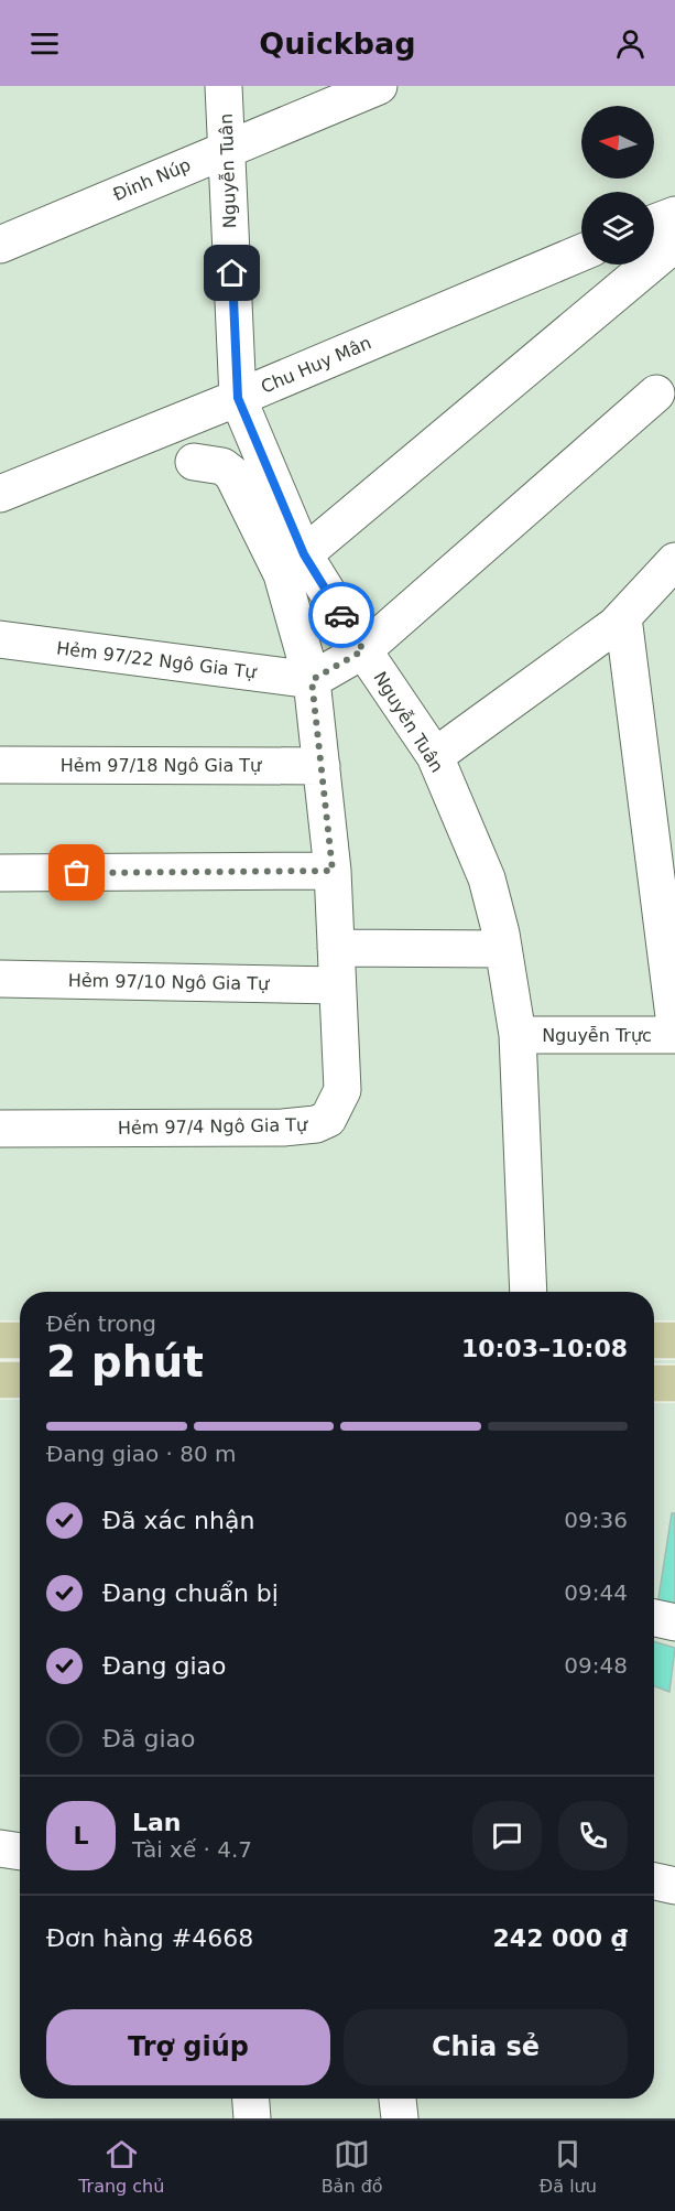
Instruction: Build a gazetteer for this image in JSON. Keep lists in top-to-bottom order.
{
  "streets": {
    "street": [
      "Nguyễn Tuân",
      "Đinh Núp",
      "Chu Huy Mân",
      "Hẻm 97/22 Ngô Gia Tự",
      "Hẻm 97/18 Ngô Gia Tự",
      "Hẻm 97/10 Ngô Gia Tự",
      "Nguyễn Trực",
      "Hẻm 97/4 Ngô Gia Tự"
    ]
  },
  "crossings": [
    ["Nguyễn Tuân", "Đinh Núp"],
    ["Nguyễn Tuân", "Chu Huy Mân"],
    ["Nguyễn Tuân", "Nguyễn Trực"],
    ["Hẻm 97/10 Ngô Gia Tự", "Hẻm 97/4 Ngô Gia Tự"]
  ],
  "north": "left",
  "page": {
    "header": "Quickbag",
    "heading": ["2 phút", "Đến trong", "10:03–10:08"],
    "panel": [
      "Lan",
      "Tài xế · 4.7",
      "Đơn hàng #4668",
      "242 000 ₫"
    ],
    "bar": "Đang giao · 80 m",
    "list": [
      ["Đã xác nhận", "09:36"],
      ["Đang chuẩn bị", "09:44"],
      ["Đang giao", "09:48"],
      "Đã giao"
    ],
    "round": "L",
    "buttons": ["Trợ giúp", "Chia sẻ"],
    "tabs": ["Trang chủ", "Bản đồ", "Đã lưu"]
  }
}
